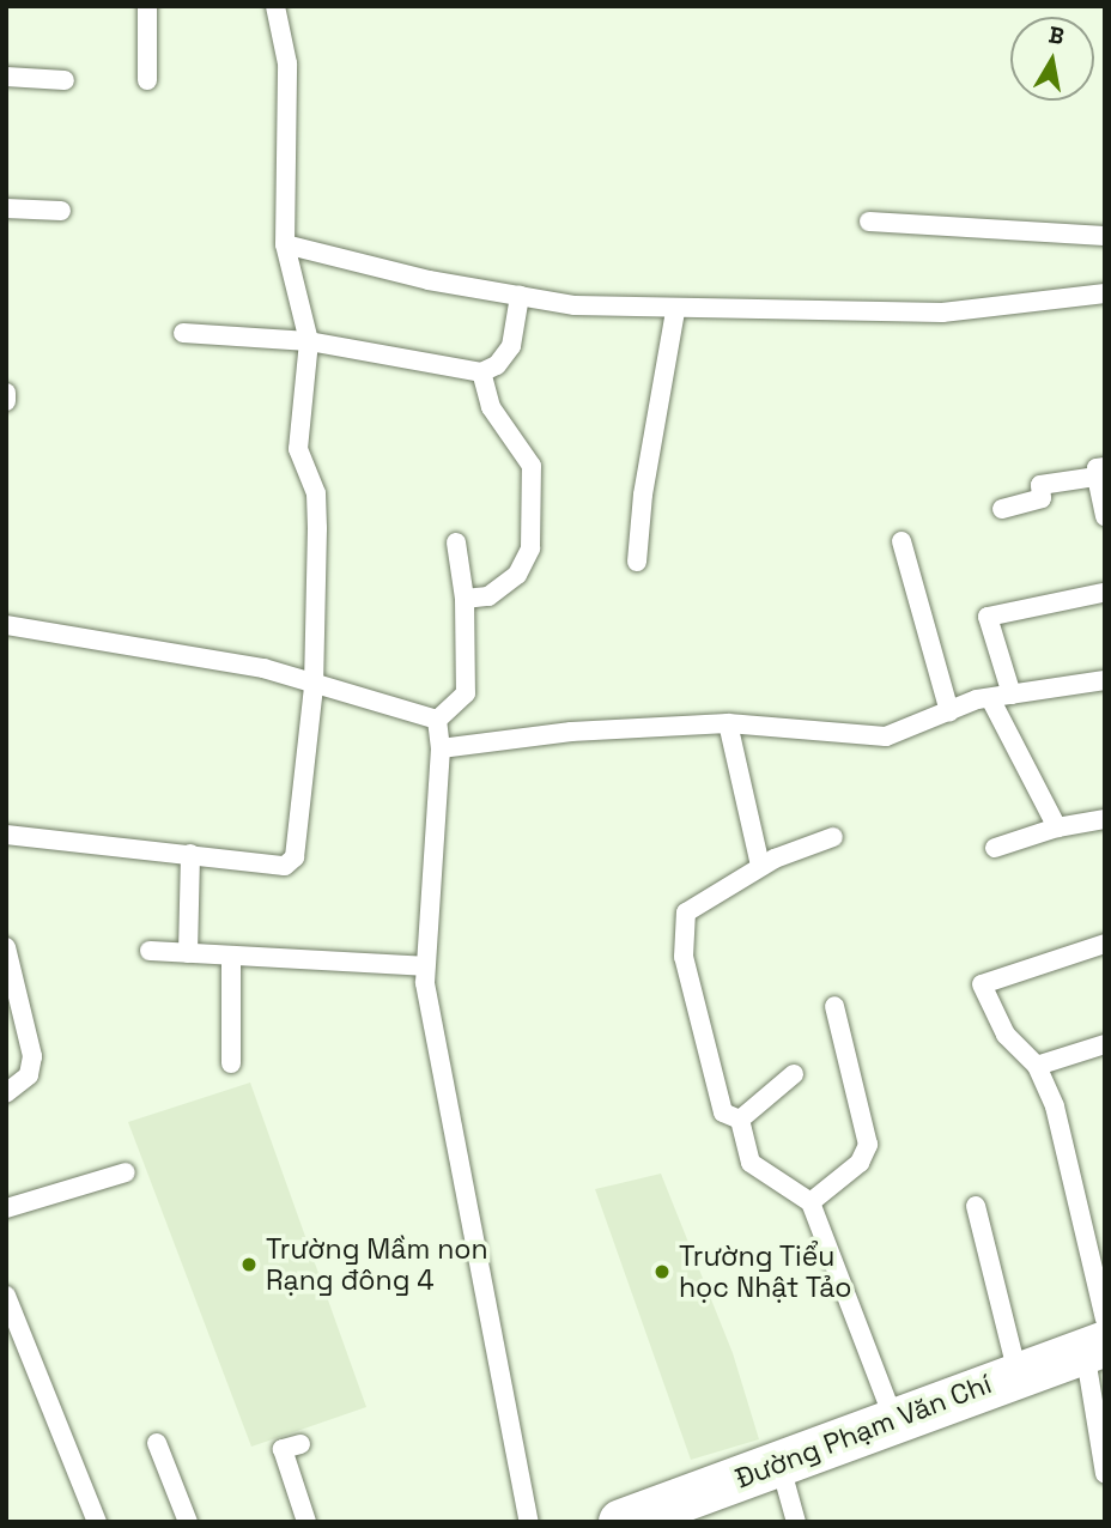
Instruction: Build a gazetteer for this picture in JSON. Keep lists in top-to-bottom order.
{
  "streets": {
    "main road": ["Đường Phạm Văn Chí"]
  },
  "places": ["Trường Mầm non Rạng đông 4", "Trường Tiểu học Nhật Tảo"],
  "north": "top"
}
